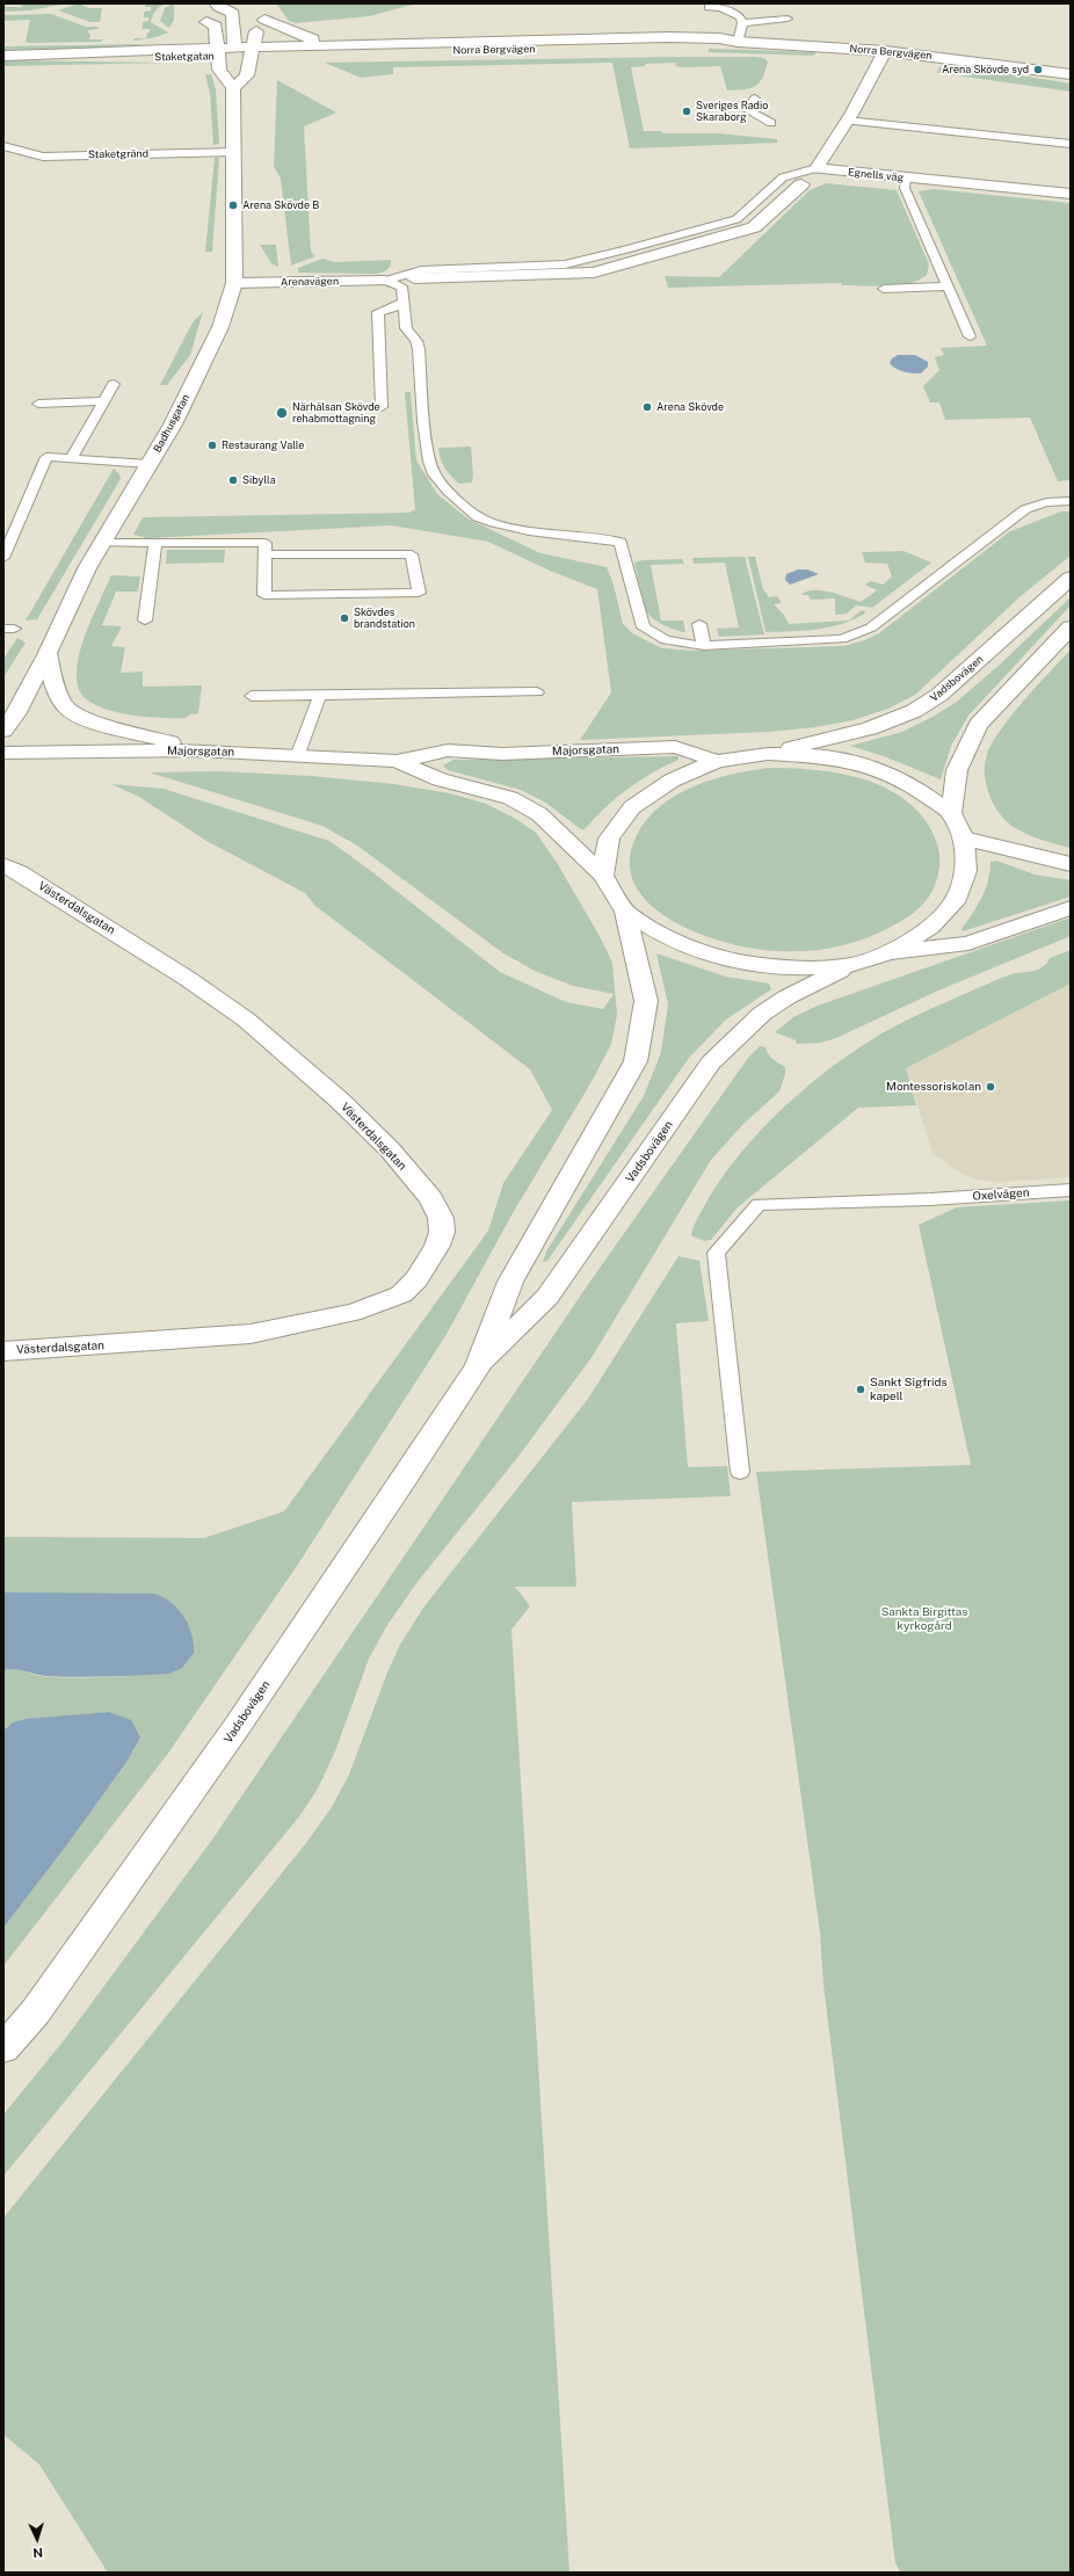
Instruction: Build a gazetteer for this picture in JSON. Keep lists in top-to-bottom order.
{
  "streets": {
    "street": [
      "Norra Bergvägen",
      "Staketgatan",
      "Egnells väg",
      "Arenavägen",
      "Badhusgatan",
      "Vadsbovägen",
      "Majorsgatan",
      "Västerdalsgatan"
    ],
    "lane": ["Staketgränd", "Oxelvägen"]
  },
  "crossings": [
    ["Norra Bergvägen", "Staketgatan"],
    ["Staketgränd", "Badhusgatan"],
    ["Arenavägen", "Badhusgatan"],
    ["Vadsbovägen", "Majorsgatan"]
  ],
  "parks": ["Sankta Birgittas kyrkogård"],
  "places": [
    "Arena Skövde syd",
    "Sveriges Radio Skaraborg",
    "Arena Skövde B",
    "Arena Skövde",
    "Närhälsan Skövde rehabmottagning",
    "Restaurang Valle",
    "Sibylla",
    "Skövdes brandstation",
    "Montessoriskolan",
    "Sankt Sigfrids kapell"
  ],
  "north": "bottom"
}
